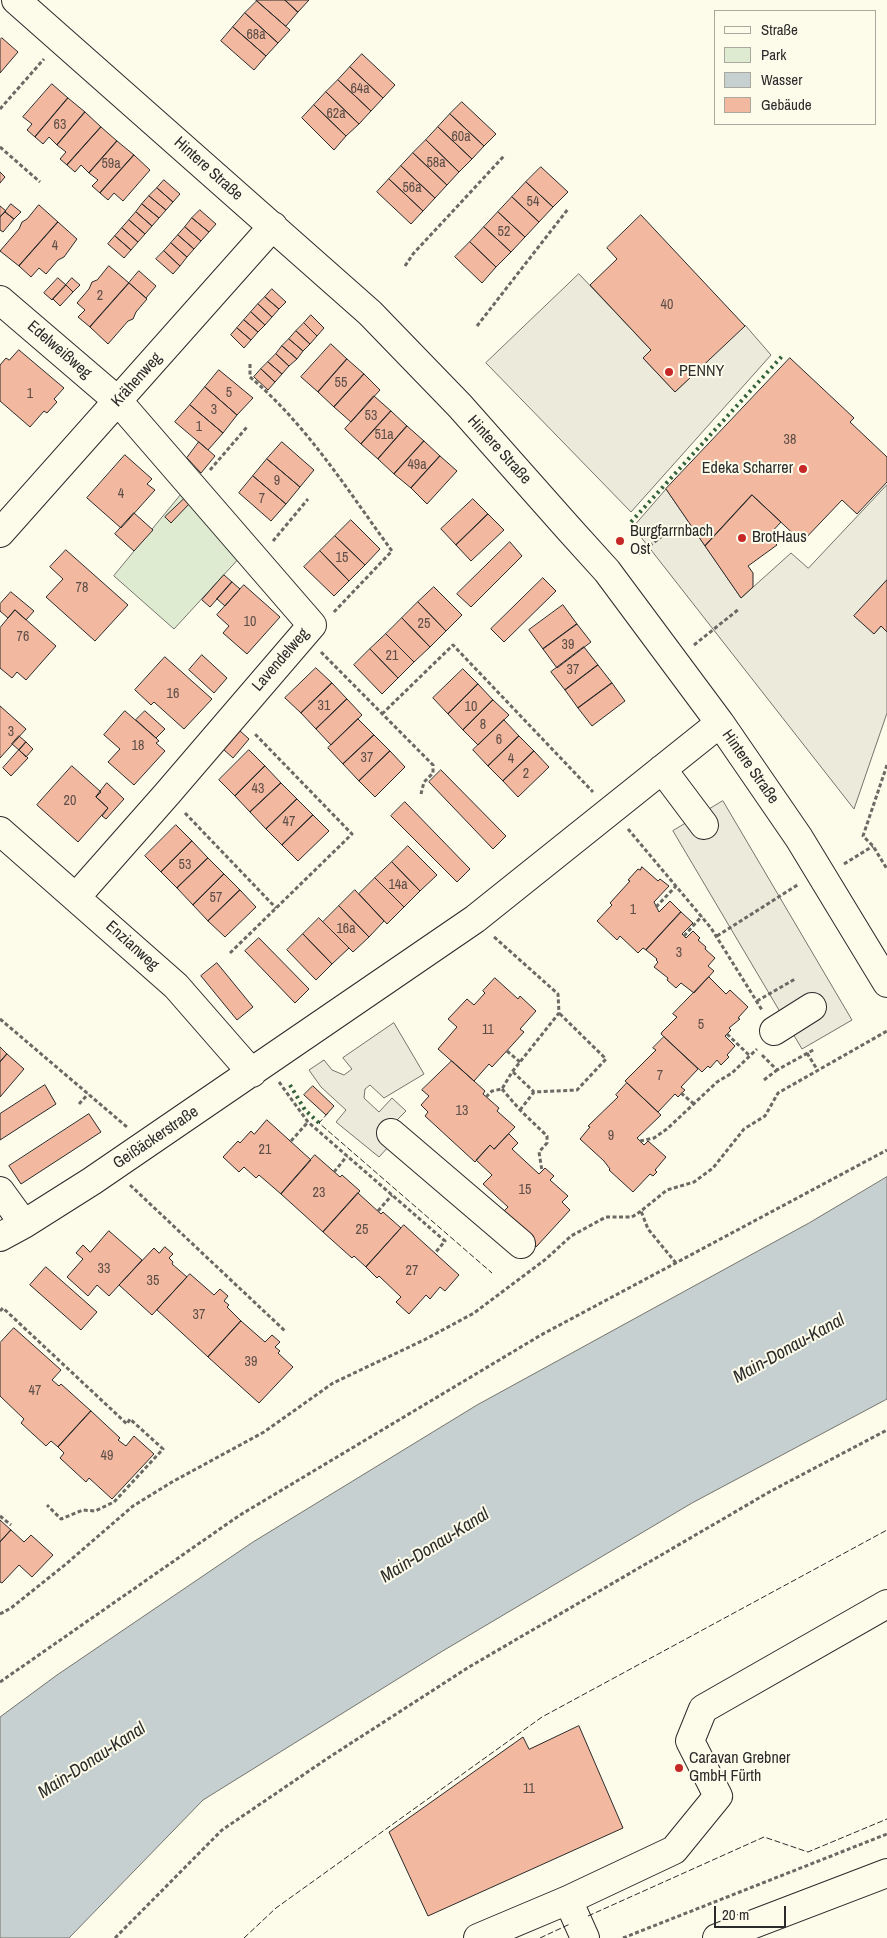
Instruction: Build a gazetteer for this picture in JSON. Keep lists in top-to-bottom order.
{
  "streets": {
    "street": [
      "Hintere Straße",
      "Edelweißweg",
      "Krähenweg",
      "Lavendelweg",
      "Enzianweg",
      "Geißäckerstraße"
    ]
  },
  "crossings": [
    ["Hintere Straße", "Krähenweg"],
    ["Hintere Straße", "Geißäckerstraße"],
    ["Edelweißweg", "Krähenweg"],
    ["Edelweißweg", "Lavendelweg"],
    ["Krähenweg", "Lavendelweg"],
    ["Lavendelweg", "Enzianweg"],
    ["Enzianweg", "Geißäckerstraße"]
  ],
  "water": ["Main-Donau-Kanal"],
  "places": [
    "PENNY",
    "Edeka Scharrer",
    "BrotHaus",
    "Burgfarrnbach Ost",
    "Caravan Grebner GmbH Fürth"
  ],
  "house_numbers": [
    "68a",
    "64a",
    "62a",
    "63",
    "60a",
    "58a",
    "59a",
    "56a",
    "54",
    "52",
    "4",
    "2",
    "40",
    "55",
    "5",
    "1",
    "3",
    "53",
    "1",
    "51a",
    "38",
    "49a",
    "9",
    "4",
    "7",
    "15",
    "78",
    "10",
    "25",
    "76",
    "39",
    "21",
    "37",
    "16",
    "31",
    "10",
    "8",
    "3",
    "6",
    "18",
    "37",
    "4",
    "2",
    "43",
    "20",
    "47",
    "53",
    "14a",
    "57",
    "1",
    "16a",
    "3",
    "5",
    "11",
    "7",
    "13",
    "9",
    "21",
    "15",
    "23",
    "25",
    "33",
    "27",
    "35",
    "37",
    "39",
    "47",
    "49",
    "11"
  ],
  "legend": [
    "Straße",
    "Park",
    "Wasser",
    "Gebäude"
  ],
  "scale_bar": "20 m"
}
